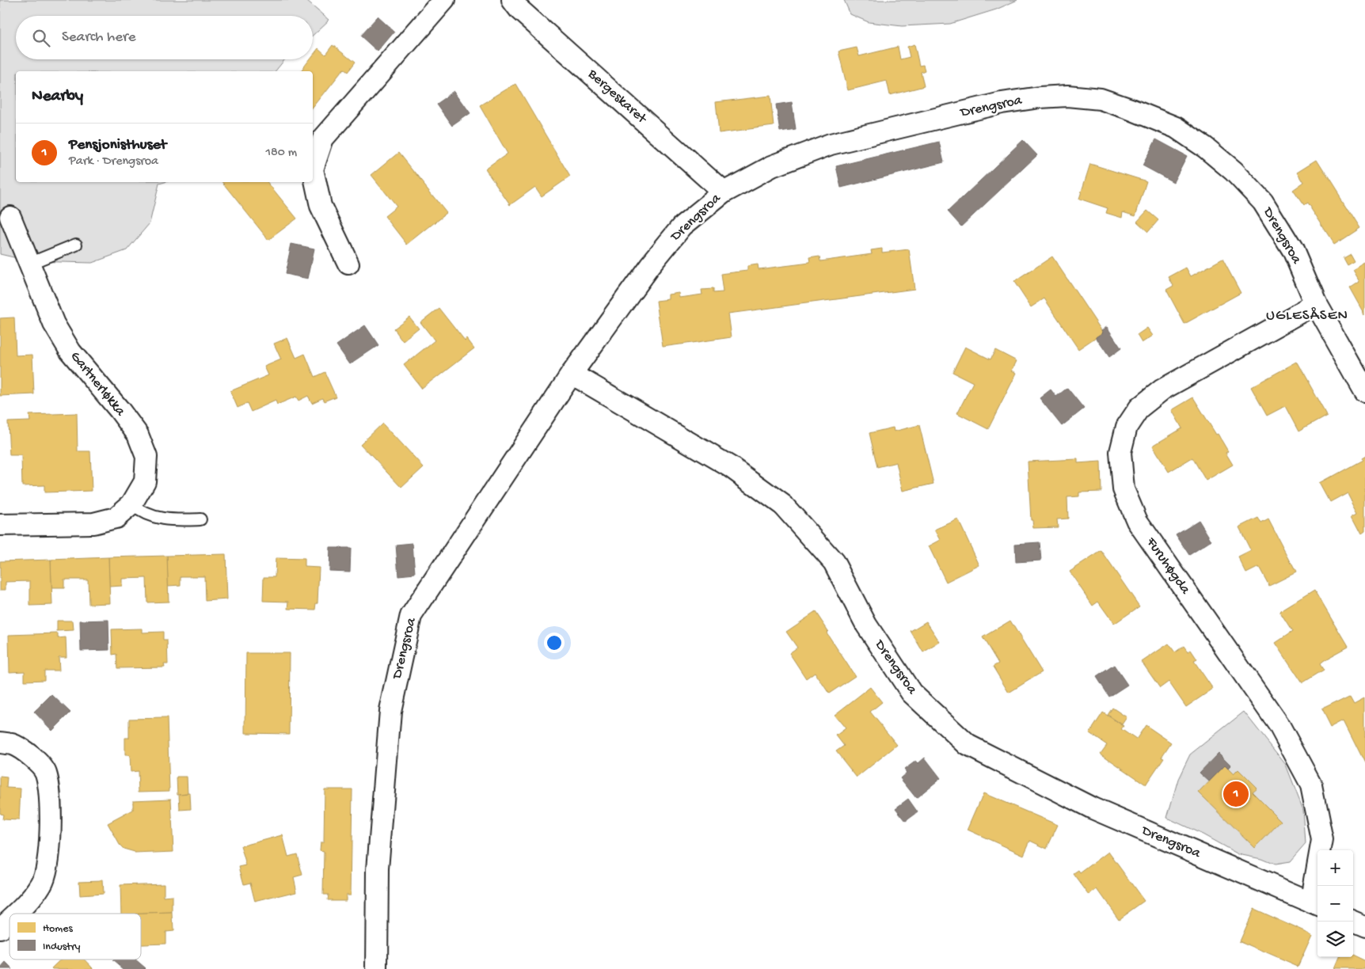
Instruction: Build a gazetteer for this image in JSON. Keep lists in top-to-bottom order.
{
  "streets": {
    "street": [
      "Bergeskaret",
      "Drengsroa",
      "Gartnerløkka",
      "Furuhøgda"
    ]
  },
  "crossings": [
    ["Bergeskaret", "Drengsroa"],
    ["Drengsroa", "Furuhøgda"]
  ],
  "districts": ["UGLESÅSEN"],
  "legend": ["Homes", "Industry"],
  "page": {
    "search": "Search here",
    "heading": "Nearby",
    "list": [
      {
        "mark": "1",
        "name": "Pensjonisthuset",
        "note": "Park · Drengsroa",
        "value": "180 m"
      }
    ],
    "pins": "1",
    "map_buttons": ["+", "−"]
  }
}
